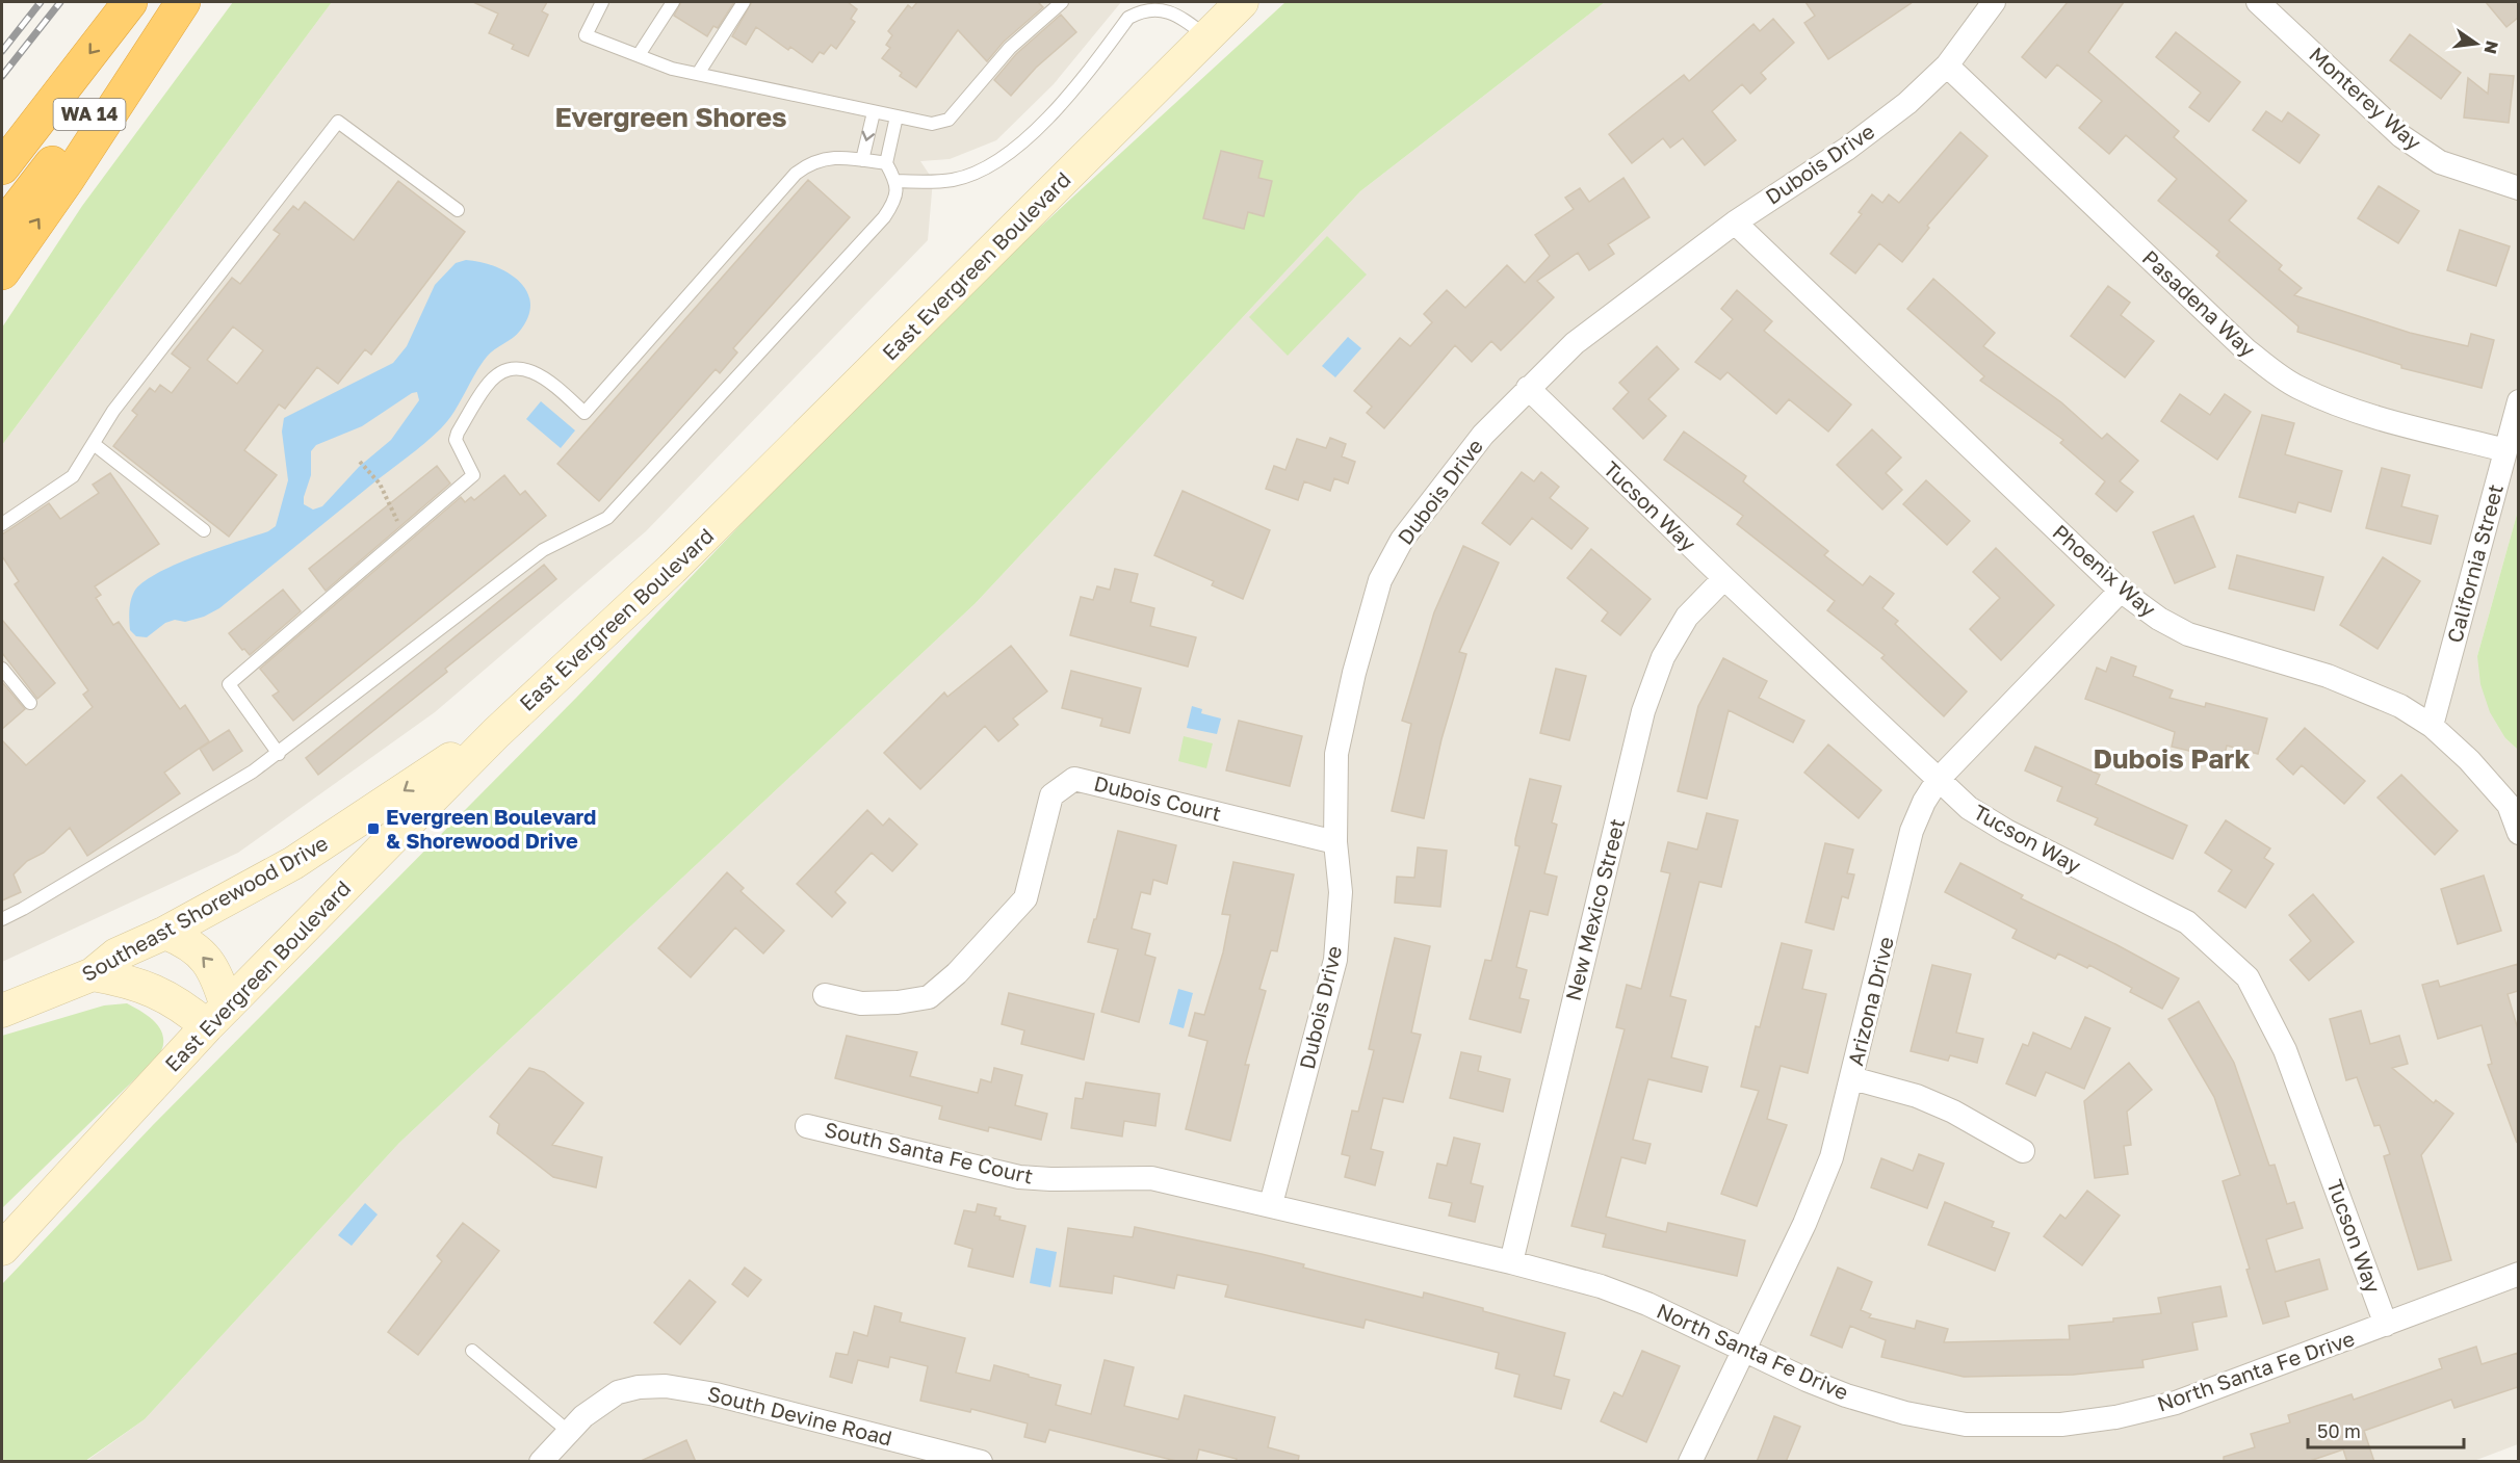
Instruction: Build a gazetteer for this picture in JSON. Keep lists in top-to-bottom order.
{
  "streets": {
    "highway": ["WA 14"],
    "street": [
      "Monterey Way",
      "Dubois Drive",
      "East Evergreen Boulevard",
      "Pasadena Way",
      "Tucson Way",
      "California Street",
      "Phoenix Way",
      "Dubois Court",
      "Southeast Shorewood Drive",
      "New Mexico Street",
      "Arizona Drive",
      "South Santa Fe Court",
      "North Santa Fe Drive",
      "South Devine Road"
    ]
  },
  "crossings": [
    ["Dubois Drive", "Pasadena Way"],
    ["Dubois Drive", "Tucson Way"],
    ["Dubois Drive", "Phoenix Way"],
    ["Dubois Drive", "Dubois Court"],
    ["Dubois Drive", "South Santa Fe Court"],
    ["Dubois Drive", "North Santa Fe Drive"],
    ["East Evergreen Boulevard", "Southeast Shorewood Drive"],
    ["Pasadena Way", "California Street"],
    ["Tucson Way", "New Mexico Street"],
    ["Tucson Way", "Arizona Drive"],
    ["Tucson Way", "North Santa Fe Drive"],
    ["California Street", "Phoenix Way"],
    ["Phoenix Way", "Arizona Drive"],
    ["New Mexico Street", "North Santa Fe Drive"],
    ["Arizona Drive", "North Santa Fe Drive"],
    ["South Santa Fe Court", "North Santa Fe Drive"]
  ],
  "one_way": ["Southeast Shorewood Drive"],
  "districts": ["Evergreen Shores", "Dubois Park"],
  "places": {
    "transit": ["Evergreen Boulevard & Shorewood Drive"]
  },
  "scale_bar": "50 m",
  "north": "right"
}
